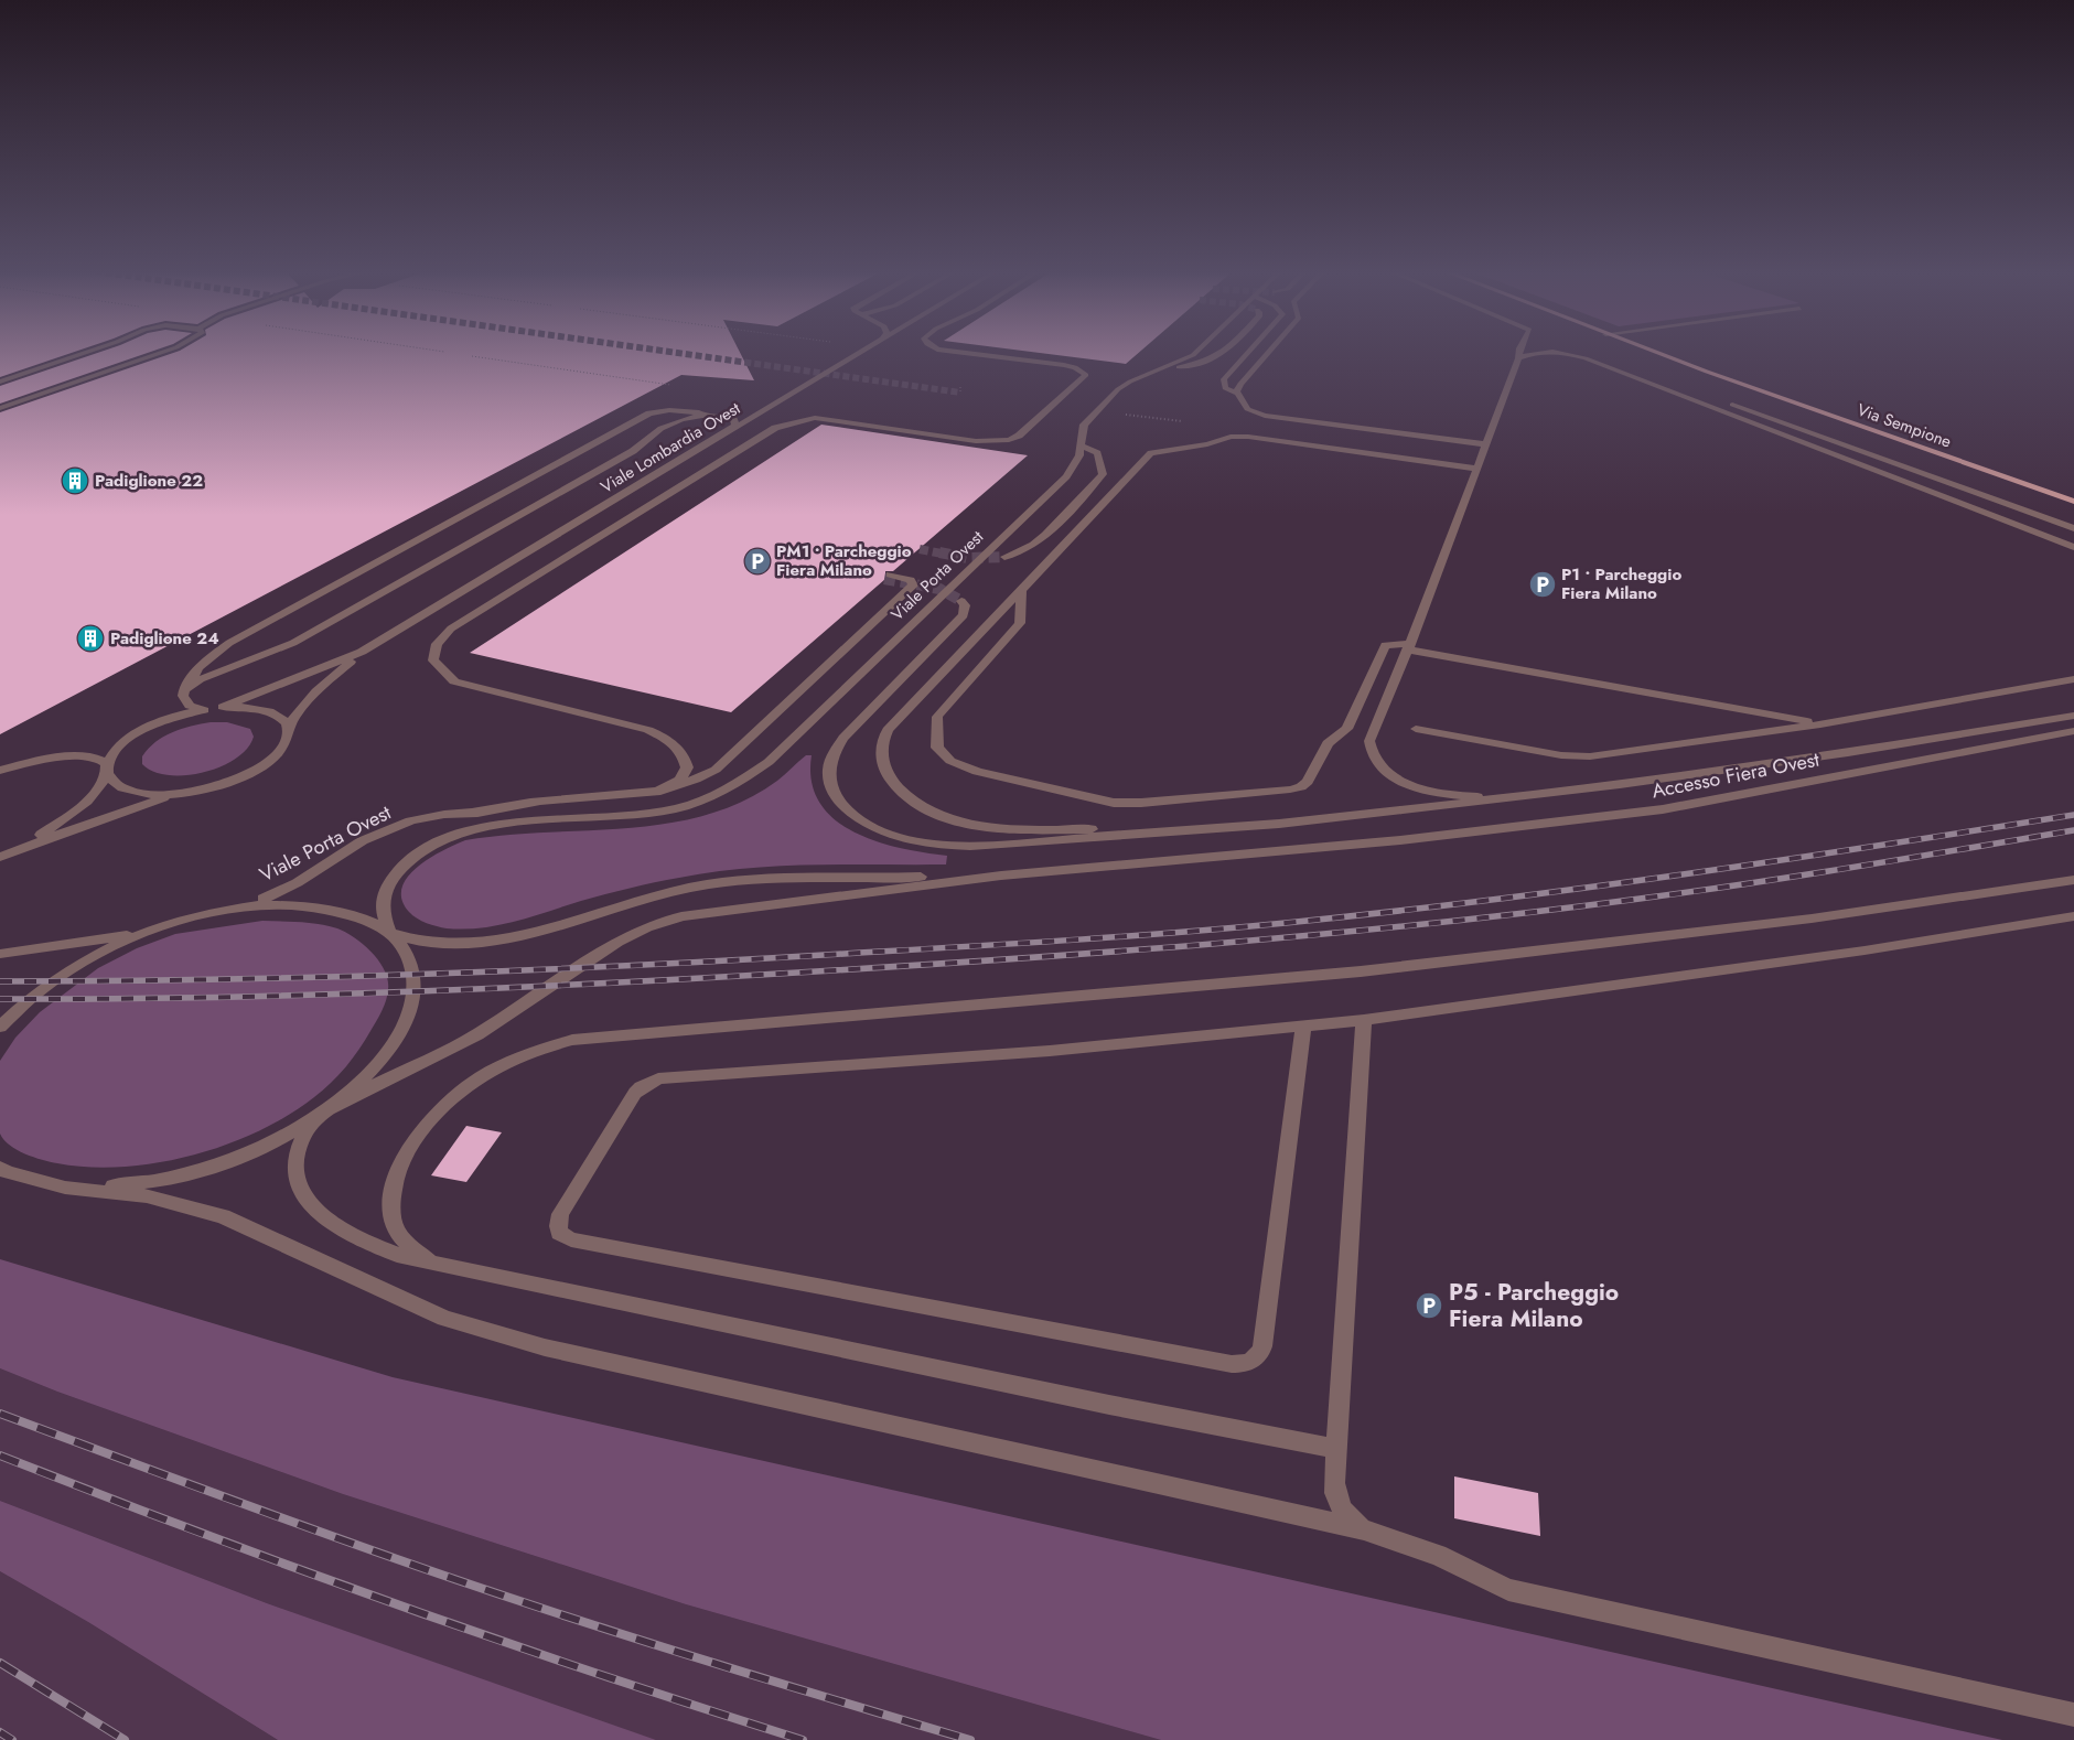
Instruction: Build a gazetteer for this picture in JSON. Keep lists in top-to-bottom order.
{
  "streets": {
    "main road": ["Via Sempione"],
    "street": ["Viale Lombardia Ovest", "Viale Porta Ovest", "Accesso Fiera Ovest"]
  },
  "places": {
    "building": ["Padiglione 22", "Padiglione 24"],
    "parking": ["PM1 • Parcheggio Fiera Milano", "P1 • Parcheggio Fiera Milano", "P5 - Parcheggio Fiera Milano"]
  }
}
